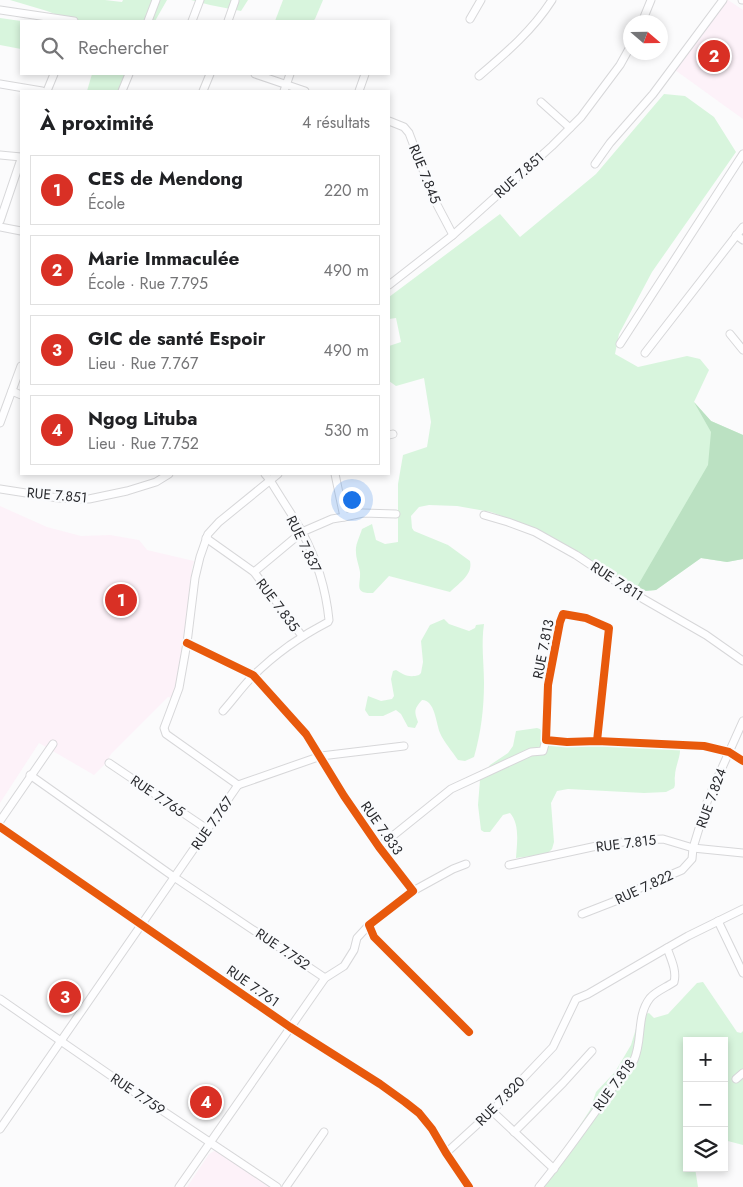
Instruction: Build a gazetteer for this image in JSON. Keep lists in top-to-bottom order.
{
  "streets": {
    "street": [
      "RUE 7.845",
      "RUE 7.851",
      "RUE 7.837",
      "RUE 7.811",
      "RUE 7.835",
      "RUE 7.813",
      "RUE 7.765",
      "RUE 7.824",
      "RUE 7.767",
      "RUE 7.833",
      "RUE 7.815",
      "RUE 7.822",
      "RUE 7.752",
      "RUE 7.761",
      "RUE 7.818",
      "RUE 7.759",
      "RUE 7.820"
    ]
  },
  "crossings": [
    ["RUE 7.845", "RUE 7.851"],
    ["RUE 7.837", "RUE 7.835"],
    ["RUE 7.837", "RUE 7.767"],
    ["RUE 7.835", "RUE 7.767"],
    ["RUE 7.765", "RUE 7.767"],
    ["RUE 7.824", "RUE 7.815"],
    ["RUE 7.824", "RUE 7.822"],
    ["RUE 7.767", "RUE 7.833"],
    ["RUE 7.767", "RUE 7.752"],
    ["RUE 7.767", "RUE 7.761"],
    ["RUE 7.767", "RUE 7.759"],
    ["RUE 7.815", "RUE 7.822"],
    ["RUE 7.752", "RUE 7.761"],
    ["RUE 7.752", "RUE 7.759"],
    ["RUE 7.761", "RUE 7.820"],
    ["RUE 7.818", "RUE 7.820"]
  ],
  "north": "right",
  "page": {
    "search": "Rechercher",
    "pins": [
      "2",
      "1",
      "3",
      "4"
    ],
    "heading": ["À proximité", "4 résultats"],
    "list": [
      {
        "mark": "1",
        "name": "CES de Mendong",
        "note": "École",
        "value": "220 m"
      },
      {
        "mark": "2",
        "name": "Marie Immaculée",
        "note": "École · Rue 7.795",
        "value": "490 m"
      },
      {
        "mark": "3",
        "name": "GIC de santé Espoir",
        "note": "Lieu · Rue 7.767",
        "value": "490 m"
      },
      {
        "mark": "4",
        "name": "Ngog Lituba",
        "note": "Lieu · Rue 7.752",
        "value": "530 m"
      }
    ],
    "map_buttons": ["+", "−"]
  }
}
